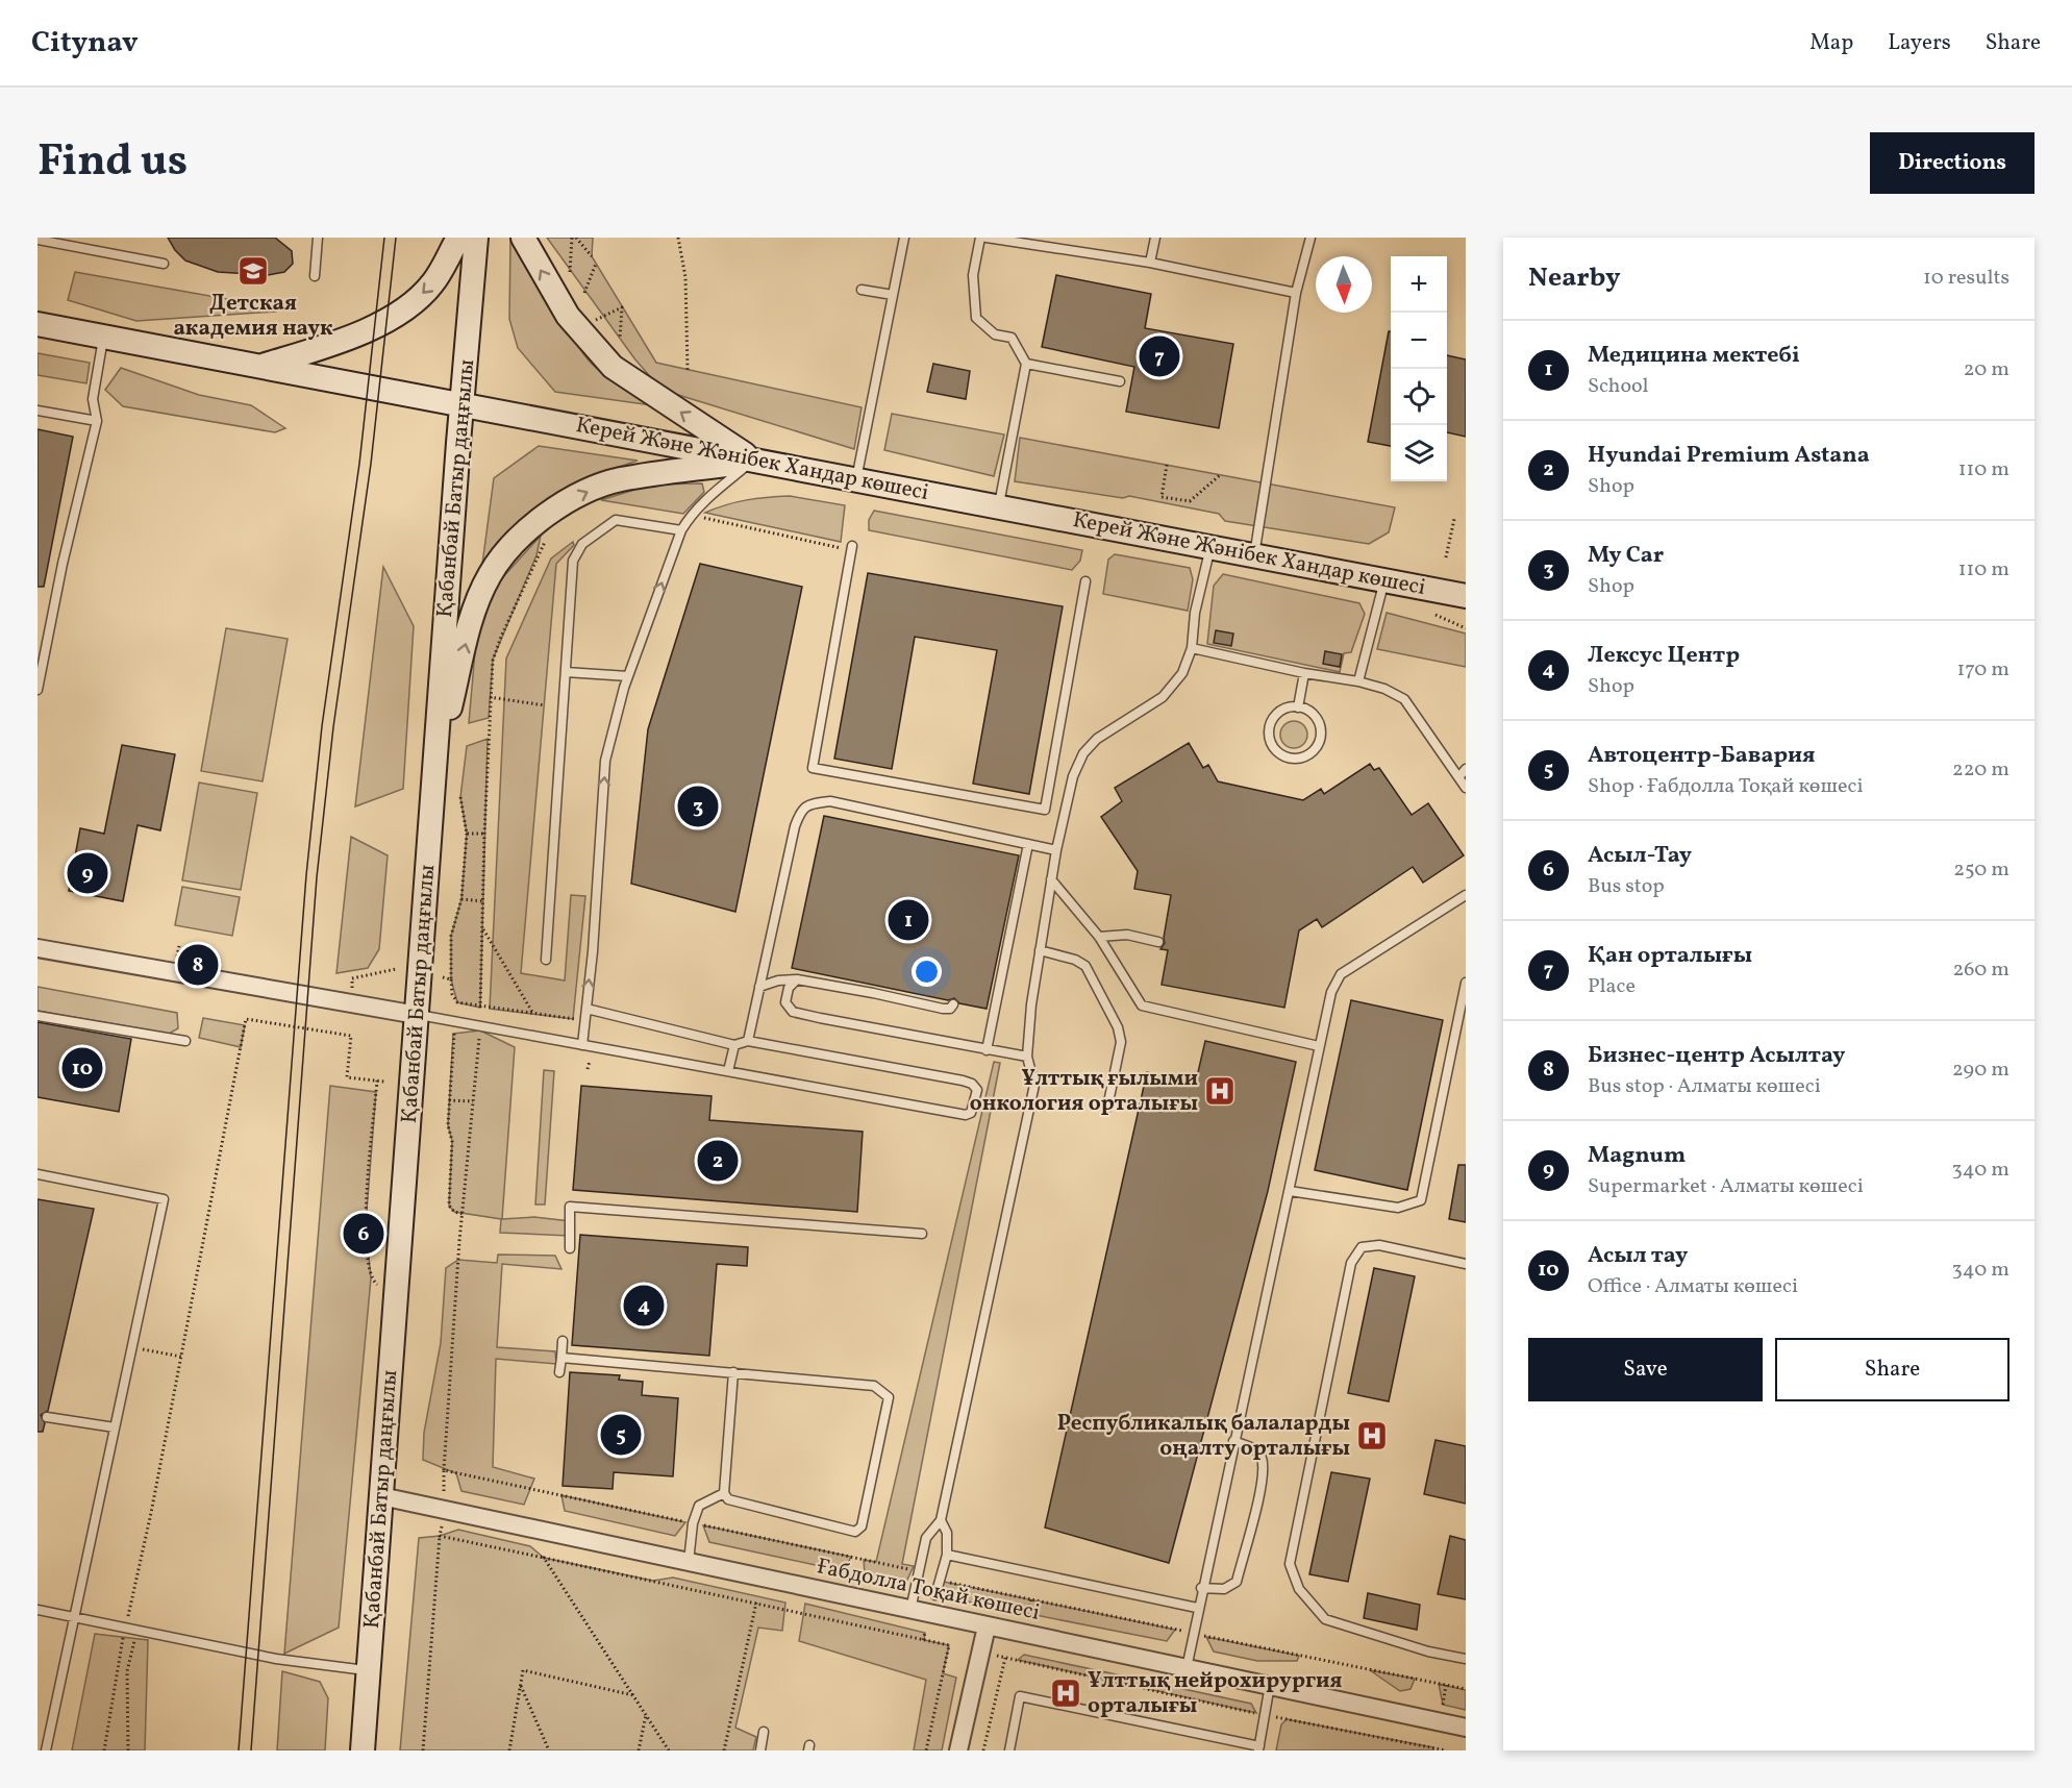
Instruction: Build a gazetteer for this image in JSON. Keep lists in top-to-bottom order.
{
  "streets": {
    "main road": ["Керей Және Жәнібек Хандар көшесі", "Қабанбай Батыр даңғылы"],
    "street": ["Ғабдолла Тоқай көшесі"]
  },
  "crossings": [
    ["Керей Және Жәнібек Хандар көшесі", "Қабанбай Батыр даңғылы"],
    ["Қабанбай Батыр даңғылы", "Ғабдолла Тоқай көшесі"]
  ],
  "places": {
    "school or university": ["Детская академия наук"],
    "hospital": ["Ұлттық ғылыми онкология орталығы", "Республикалық балаларды оңалту орталығы", "Ұлттық нейрохирургия орталығы"]
  },
  "north": "bottom",
  "page": {
    "header": "Citynav",
    "nav": ["Map", "Layers", "Share"],
    "title": "Find us",
    "buttons": [
      "Directions",
      ["Save", "Share"]
    ],
    "heading": ["Nearby", "10 results"],
    "map_buttons": ["+", "−"],
    "list": [
      {
        "mark": "1",
        "name": "Медицина мектебі",
        "note": "School",
        "value": "20 m"
      },
      {
        "mark": "2",
        "name": "Hyundai Premium Astana",
        "note": "Shop",
        "value": "110 m"
      },
      {
        "mark": "3",
        "name": "My Car",
        "note": "Shop",
        "value": "110 m"
      },
      {
        "mark": "4",
        "name": "Лексус Центр",
        "note": "Shop",
        "value": "170 m"
      },
      {
        "mark": "5",
        "name": "Автоцентр-Бавария",
        "note": "Shop · Ғабдолла Тоқай көшесі",
        "value": "220 m"
      },
      {
        "mark": "6",
        "name": "Асыл-Тау",
        "note": "Bus stop",
        "value": "250 m"
      },
      {
        "mark": "7",
        "name": "Қан орталығы",
        "note": "Place",
        "value": "260 m"
      },
      {
        "mark": "8",
        "name": "Бизнес-центр Асылтау",
        "note": "Bus stop · Алматы көшесі",
        "value": "290 m"
      },
      {
        "mark": "9",
        "name": "Magnum",
        "note": "Supermarket · Алматы көшесі",
        "value": "340 m"
      },
      {
        "mark": "10",
        "name": "Асыл тау",
        "note": "Office · Алматы көшесі",
        "value": "340 m"
      }
    ],
    "pins": [
      "7",
      "3",
      "9",
      "1",
      "8",
      "10",
      "2",
      "6",
      "4",
      "5"
    ]
  }
}
